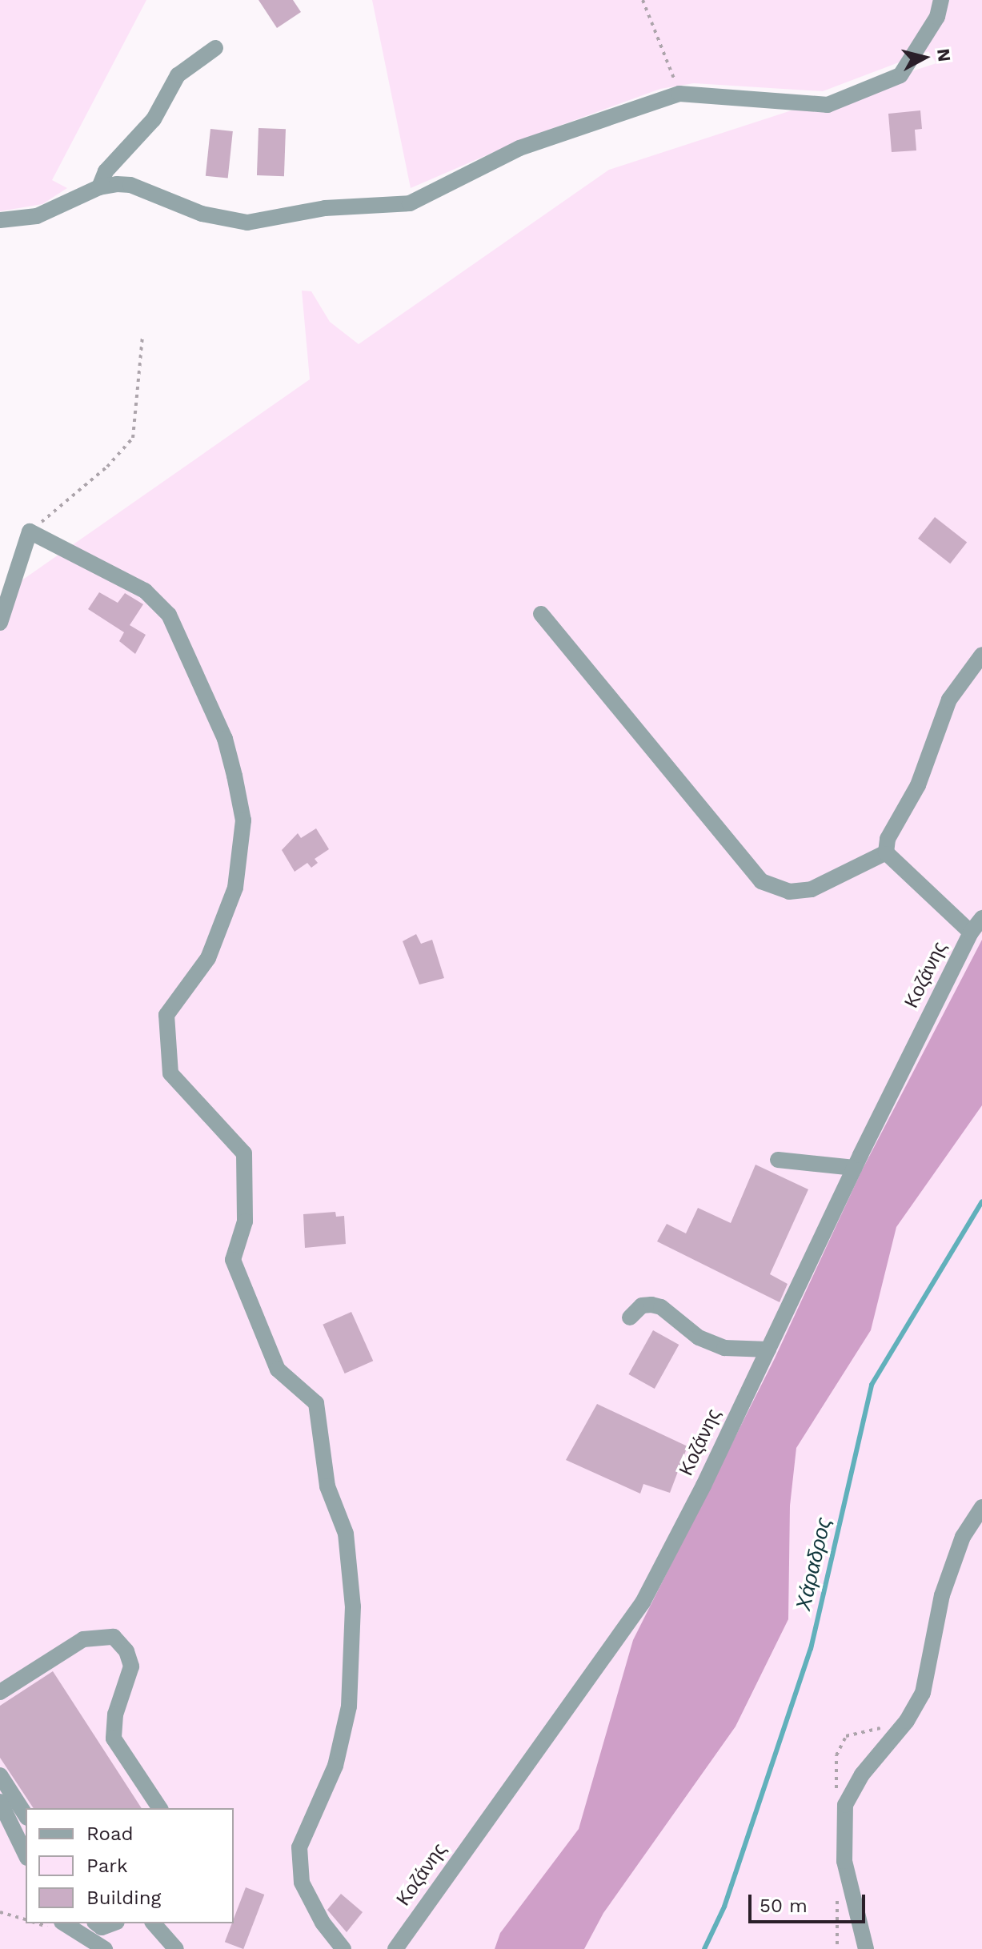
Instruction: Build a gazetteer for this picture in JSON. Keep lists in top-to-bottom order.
{
  "streets": {
    "street": ["Κοζάνης"]
  },
  "water": ["Χάραδρος"],
  "legend": ["Road", "Park", "Building"],
  "scale_bar": "50 m",
  "north": "right"
}
